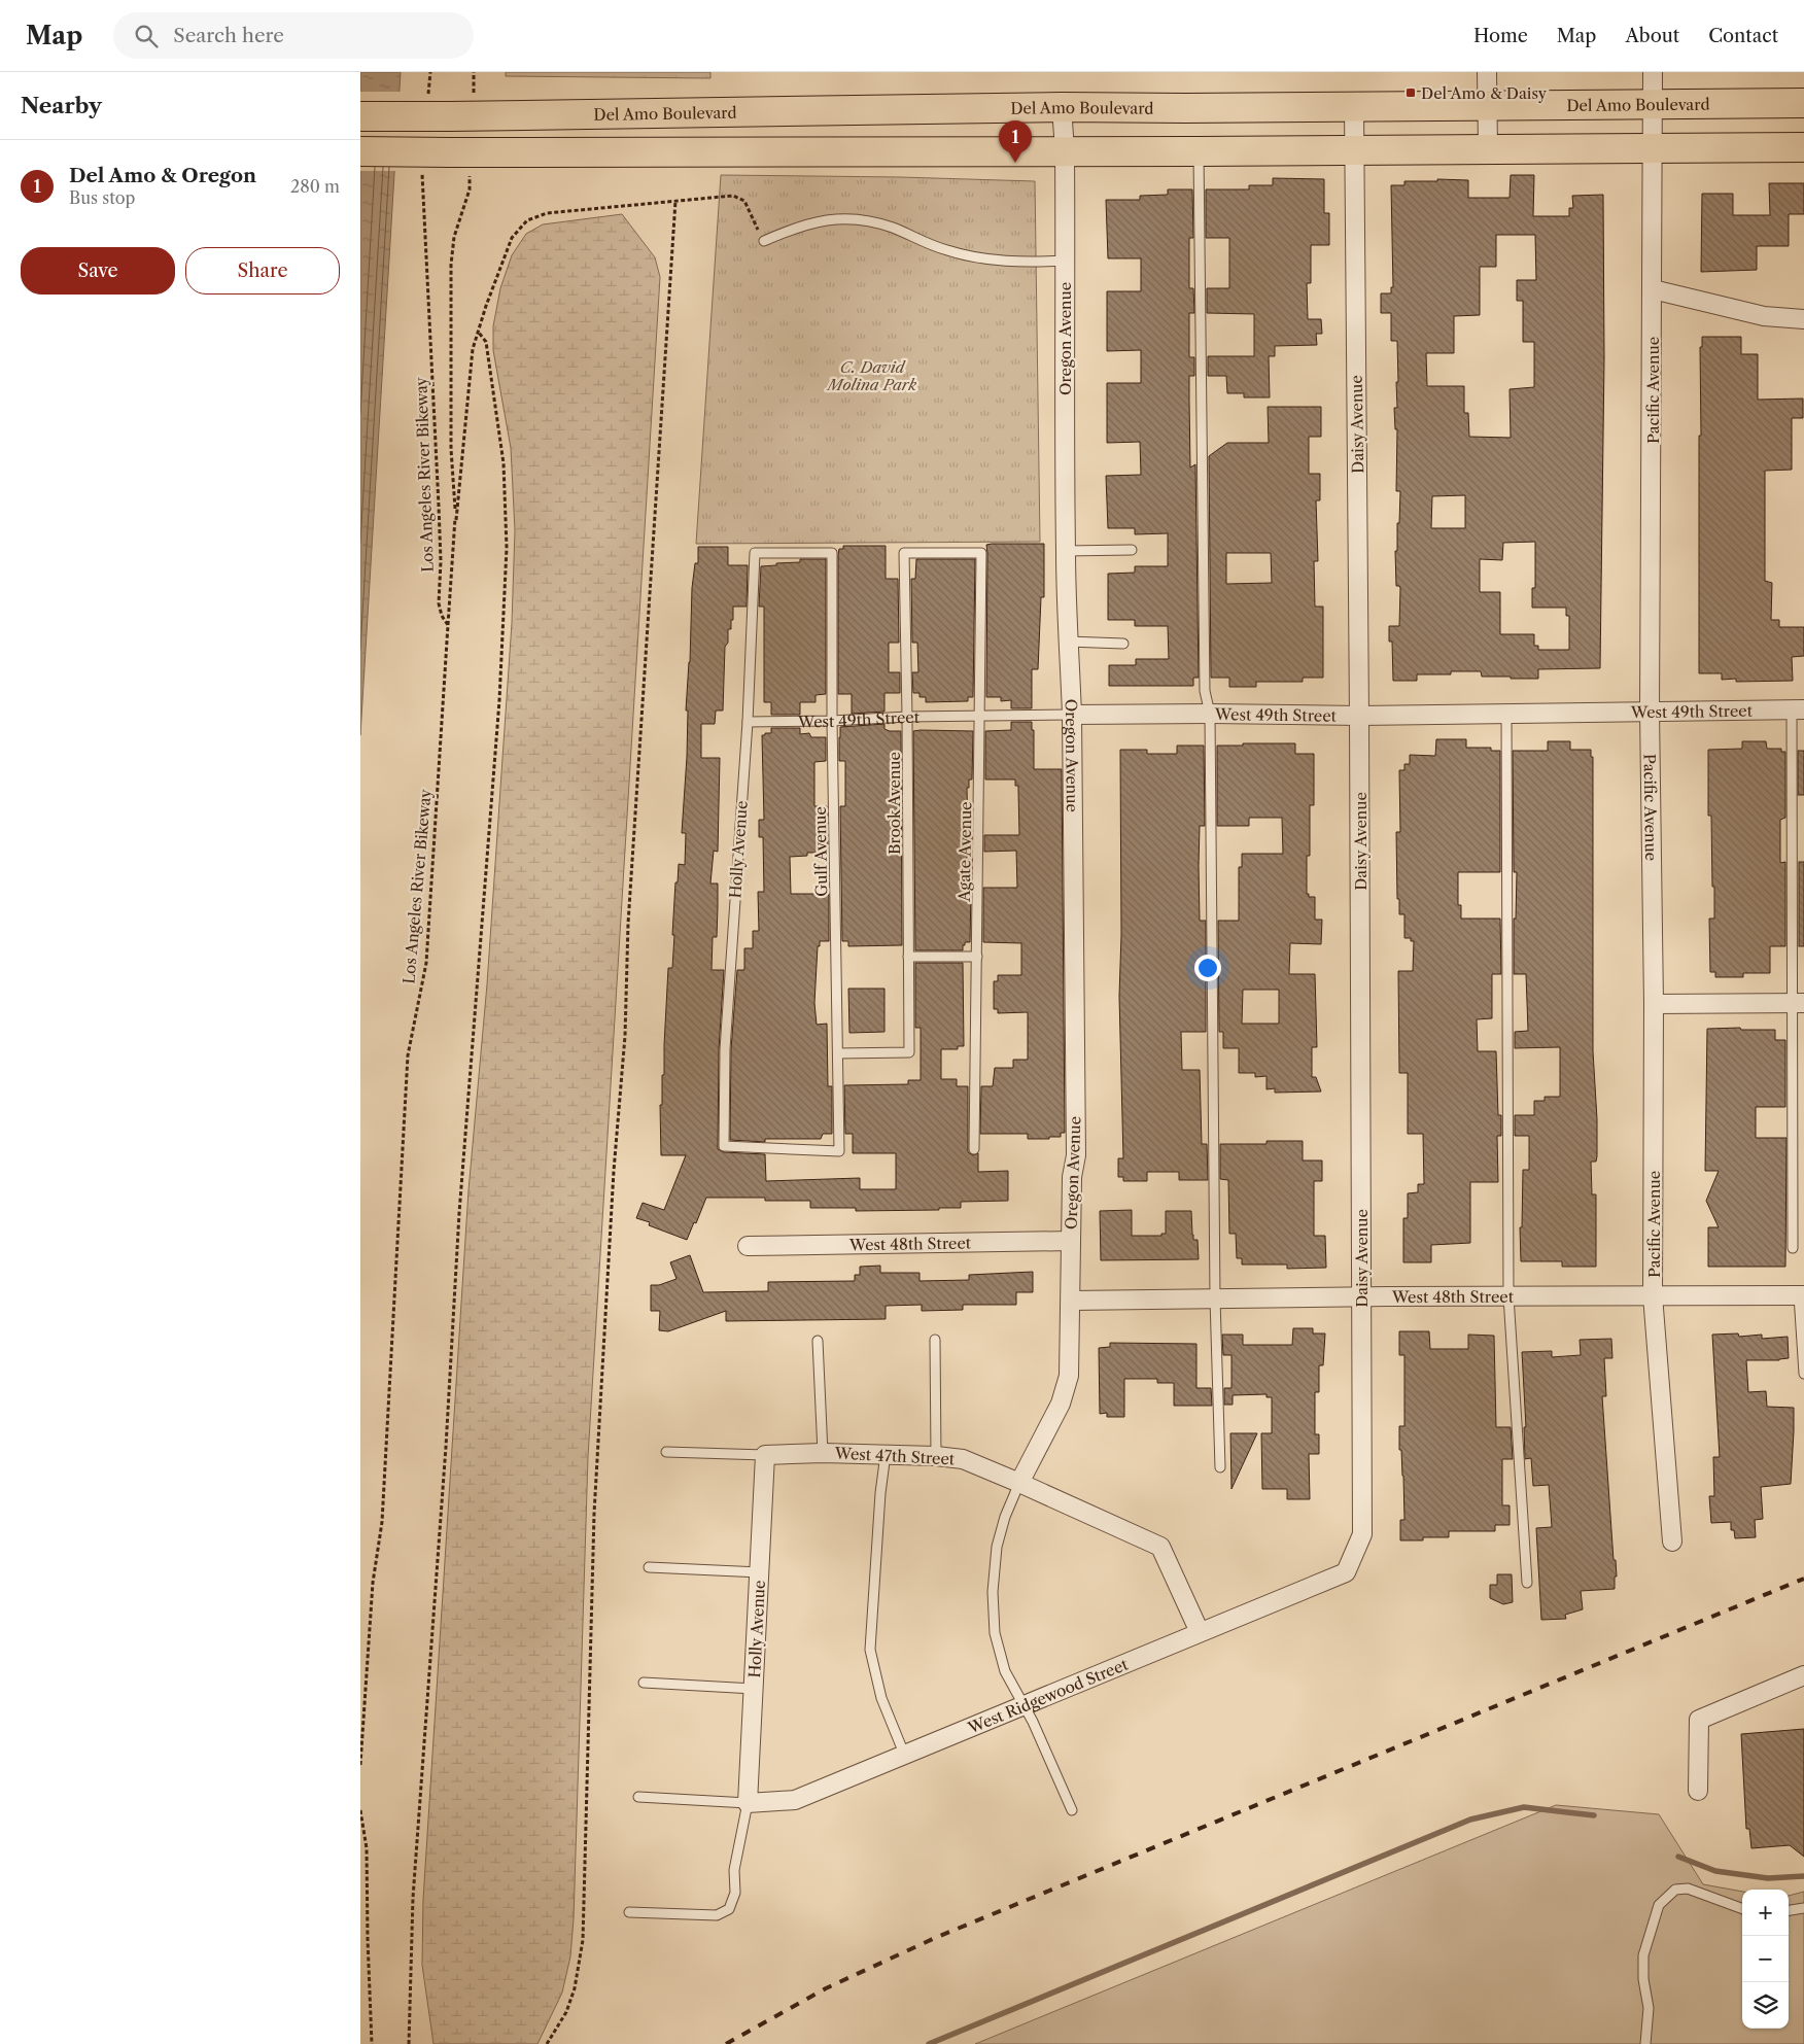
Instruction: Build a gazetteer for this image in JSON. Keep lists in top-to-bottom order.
{
  "streets": {
    "main road": ["Del Amo Boulevard"],
    "street": [
      "Oregon Avenue",
      "Pacific Avenue",
      "Daisy Avenue",
      "West 49th Street",
      "Holly Avenue",
      "West 48th Street",
      "West 47th Street",
      "West Ridgewood Street"
    ],
    "lane": ["Brook Avenue", "Gulf Avenue", "Agate Avenue"],
    "path": ["Los Angeles River Bikeway"]
  },
  "crossings": [
    ["Del Amo Boulevard", "Oregon Avenue"],
    ["Del Amo Boulevard", "Pacific Avenue"],
    ["Del Amo Boulevard", "Daisy Avenue"],
    ["Oregon Avenue", "West 49th Street"],
    ["Oregon Avenue", "West 48th Street"],
    ["Oregon Avenue", "West 47th Street"],
    ["Pacific Avenue", "West 49th Street"],
    ["Pacific Avenue", "West 48th Street"],
    ["Daisy Avenue", "West 49th Street"],
    ["Daisy Avenue", "West 48th Street"],
    ["Daisy Avenue", "West Ridgewood Street"],
    ["West 49th Street", "Brook Avenue"],
    ["West 49th Street", "Holly Avenue"],
    ["West 49th Street", "Gulf Avenue"],
    ["West 49th Street", "Agate Avenue"],
    ["Brook Avenue", "Gulf Avenue"],
    ["Brook Avenue", "Agate Avenue"],
    ["Holly Avenue", "Gulf Avenue"],
    ["Holly Avenue", "West 47th Street"],
    ["Holly Avenue", "West Ridgewood Street"],
    ["West 47th Street", "West Ridgewood Street"]
  ],
  "parks": ["C. David Molina Park"],
  "places": {
    "transit": ["Del Amo & Daisy"]
  },
  "page": {
    "header": "Map",
    "search": "Search here",
    "nav": [
      "Home",
      "Map",
      "About",
      "Contact"
    ],
    "heading": "Nearby",
    "pins": "1",
    "list": [
      {
        "mark": "1",
        "name": "Del Amo & Oregon",
        "note": "Bus stop",
        "value": "280 m"
      }
    ],
    "buttons": ["Save", "Share"],
    "map_buttons": ["+", "−"]
  }
}
